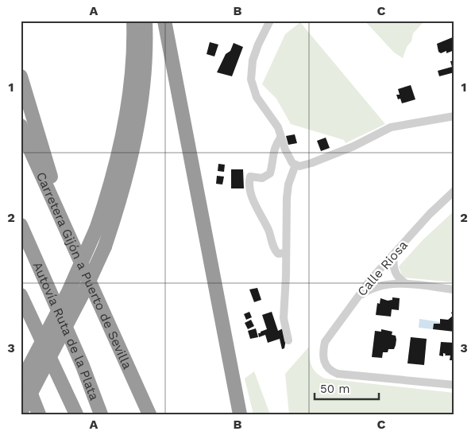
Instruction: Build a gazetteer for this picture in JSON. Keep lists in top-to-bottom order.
{
  "streets": {
    "highway": ["Carretera Gijón a Puerto de Sevilla", "Autovía Ruta de la Plata"],
    "street": ["Calle Riosa"]
  },
  "scale_bar": "50 m",
  "grid": {
    "columns": ["A", "B", "C"],
    "rows": ["1", "2", "3"]
  }
}
